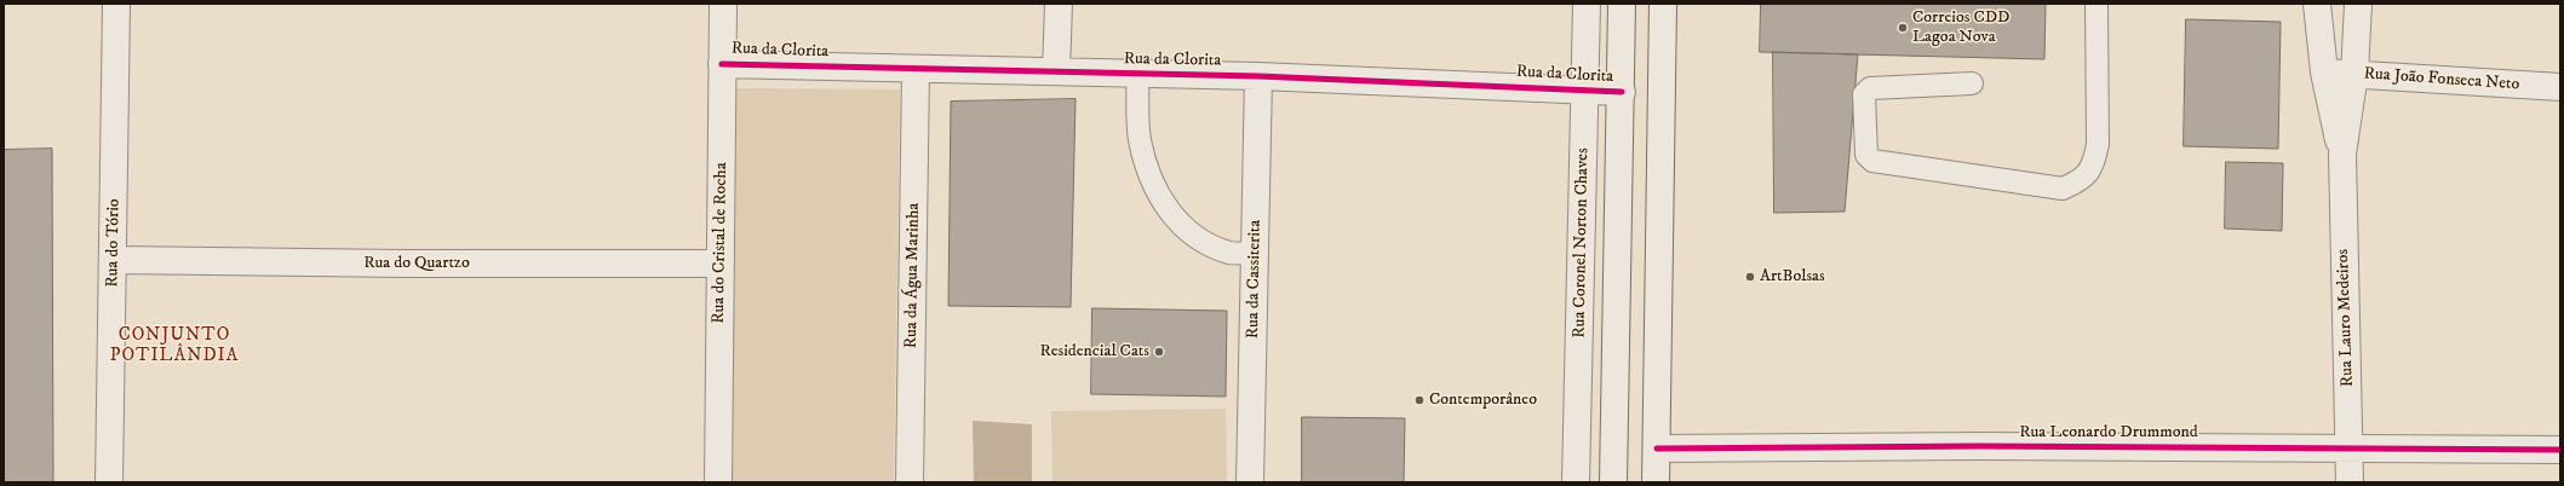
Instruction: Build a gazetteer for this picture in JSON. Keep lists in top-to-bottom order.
{
  "streets": {
    "street": [
      "Rua da Clorita",
      "Rua João Fonseca Neto",
      "Rua do Tório",
      "Rua do Cristal de Rocha",
      "Rua Coronel Norton Chaves",
      "Rua do Quartzo",
      "Rua da Água Marinha",
      "Rua da Cassiterita",
      "Rua Lauro Medeiros",
      "Rua Leonardo Drummond"
    ]
  },
  "crossings": [
    ["Rua da Clorita", "Rua do Cristal de Rocha"],
    ["Rua da Clorita", "Rua Coronel Norton Chaves"],
    ["Rua da Clorita", "Rua da Água Marinha"],
    ["Rua da Clorita", "Rua da Cassiterita"],
    ["Rua João Fonseca Neto", "Rua Lauro Medeiros"],
    ["Rua do Tório", "Rua do Quartzo"],
    ["Rua do Cristal de Rocha", "Rua do Quartzo"],
    ["Rua Lauro Medeiros", "Rua Leonardo Drummond"]
  ],
  "districts": ["CONJUNTO POTILÂNDIA"],
  "places": [
    "Correios CDD Lagoa Nova",
    "ArtBolsas",
    "Residencial Cats",
    "Contemporâneo"
  ]
}
